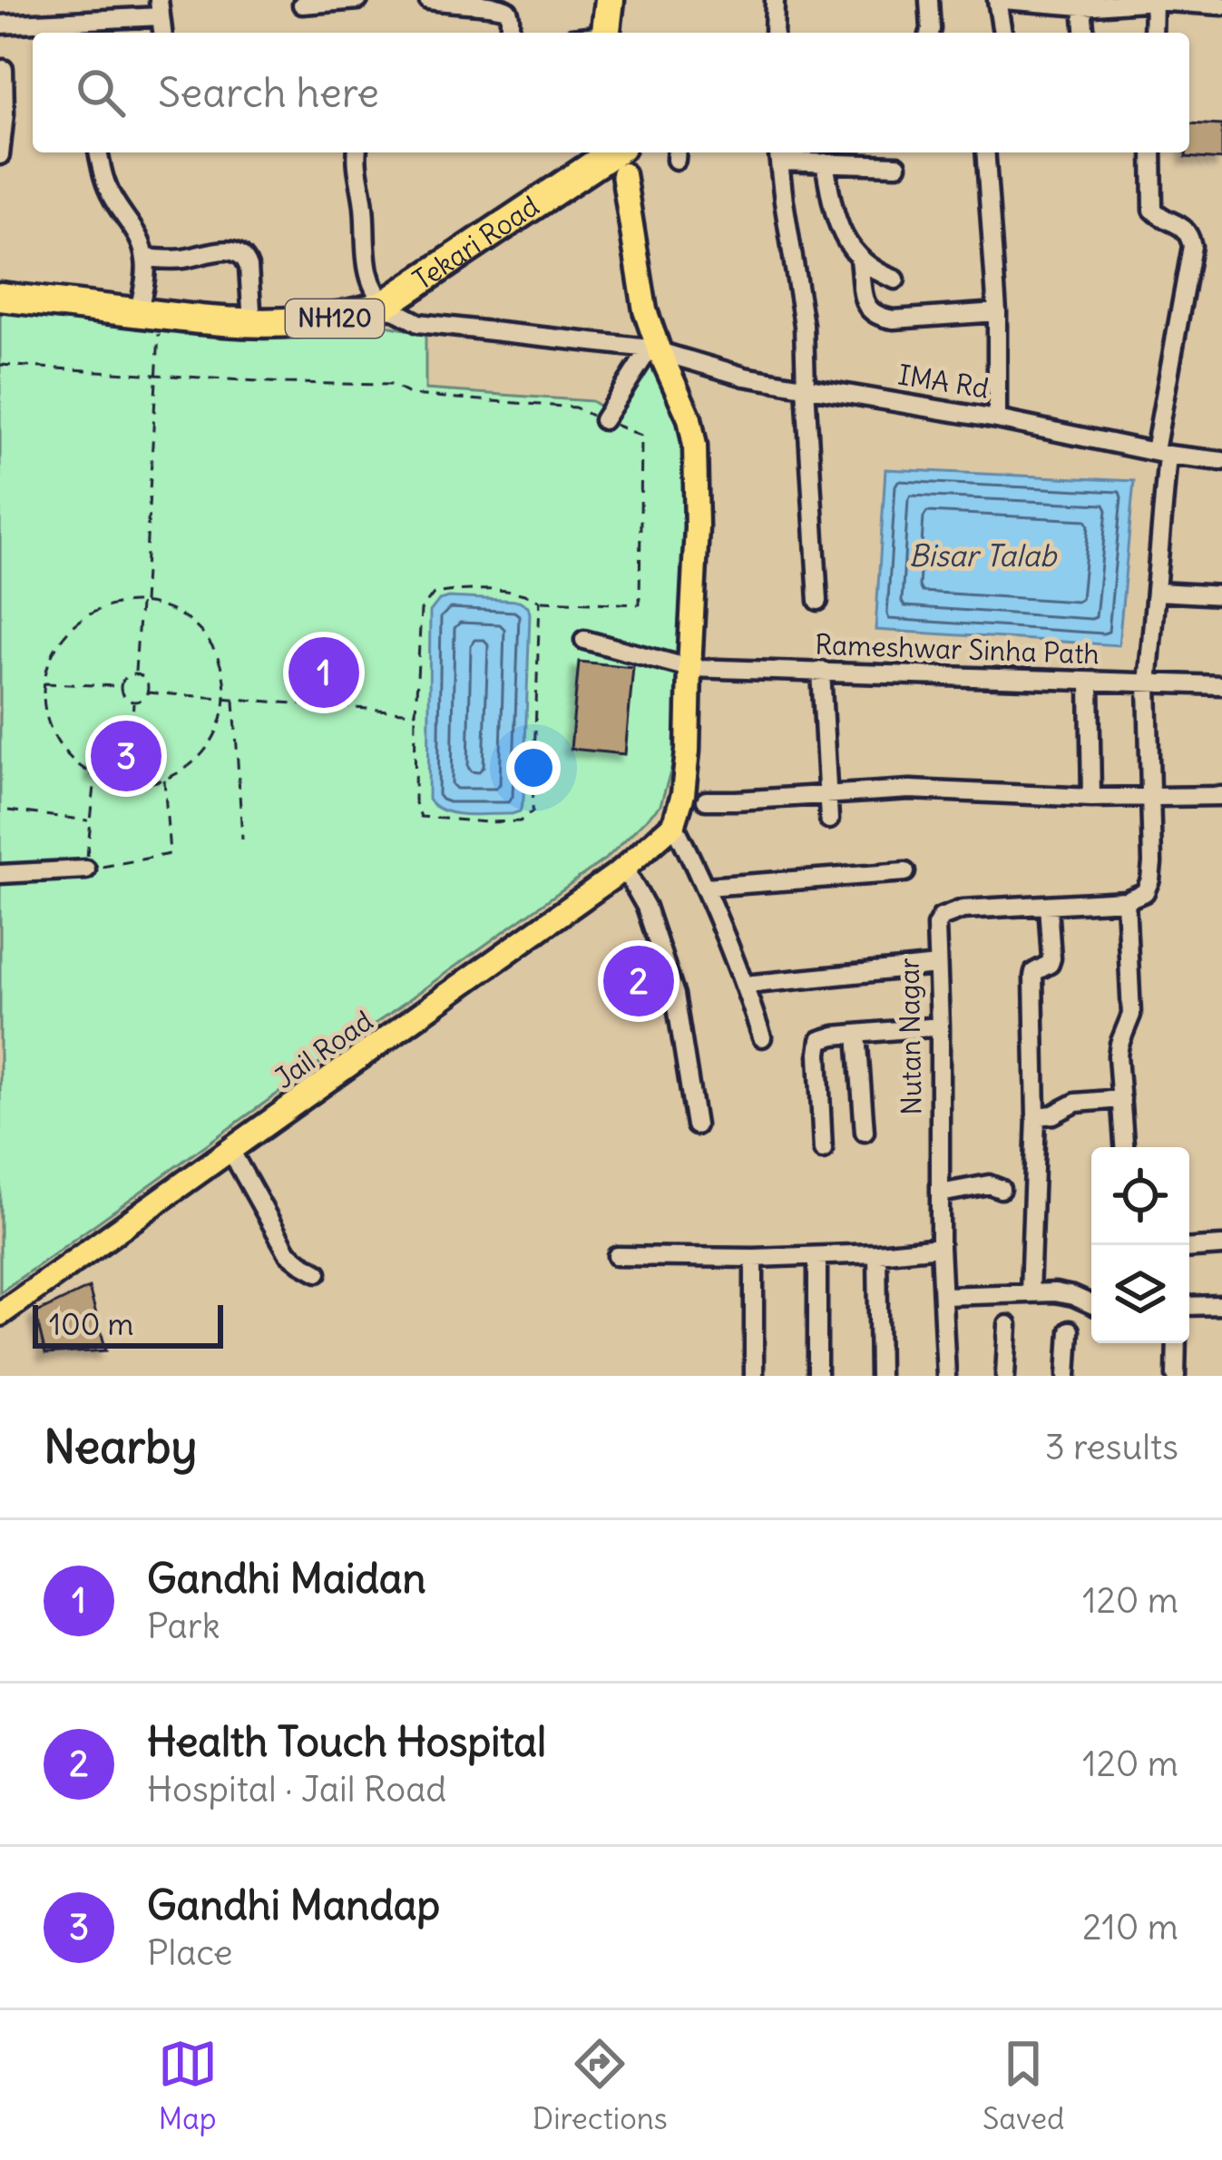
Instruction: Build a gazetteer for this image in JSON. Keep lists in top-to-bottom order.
{
  "streets": {
    "highway": ["Tekari Road", "NH120"],
    "main road": ["Jail Road"],
    "street": ["IMA Rd", "Rameshwar Sinha Path", "Nutan Nagar"]
  },
  "crossings": [
    ["Tekari Road", "IMA Rd"]
  ],
  "water": ["Bisar Talab"],
  "scale_bar": "100 m",
  "page": {
    "search": "Search here",
    "pins": ["1", "3", "2"],
    "scale": "100 m",
    "heading": ["Nearby", "3 results"],
    "list": [
      {
        "mark": "1",
        "name": "Gandhi Maidan",
        "note": "Park",
        "value": "120 m"
      },
      {
        "mark": "2",
        "name": "Health Touch Hospital",
        "note": "Hospital · Jail Road",
        "value": "120 m"
      },
      {
        "mark": "3",
        "name": "Gandhi Mandap",
        "note": "Place",
        "value": "210 m"
      }
    ],
    "nav": ["Map", "Directions", "Saved"]
  }
}
